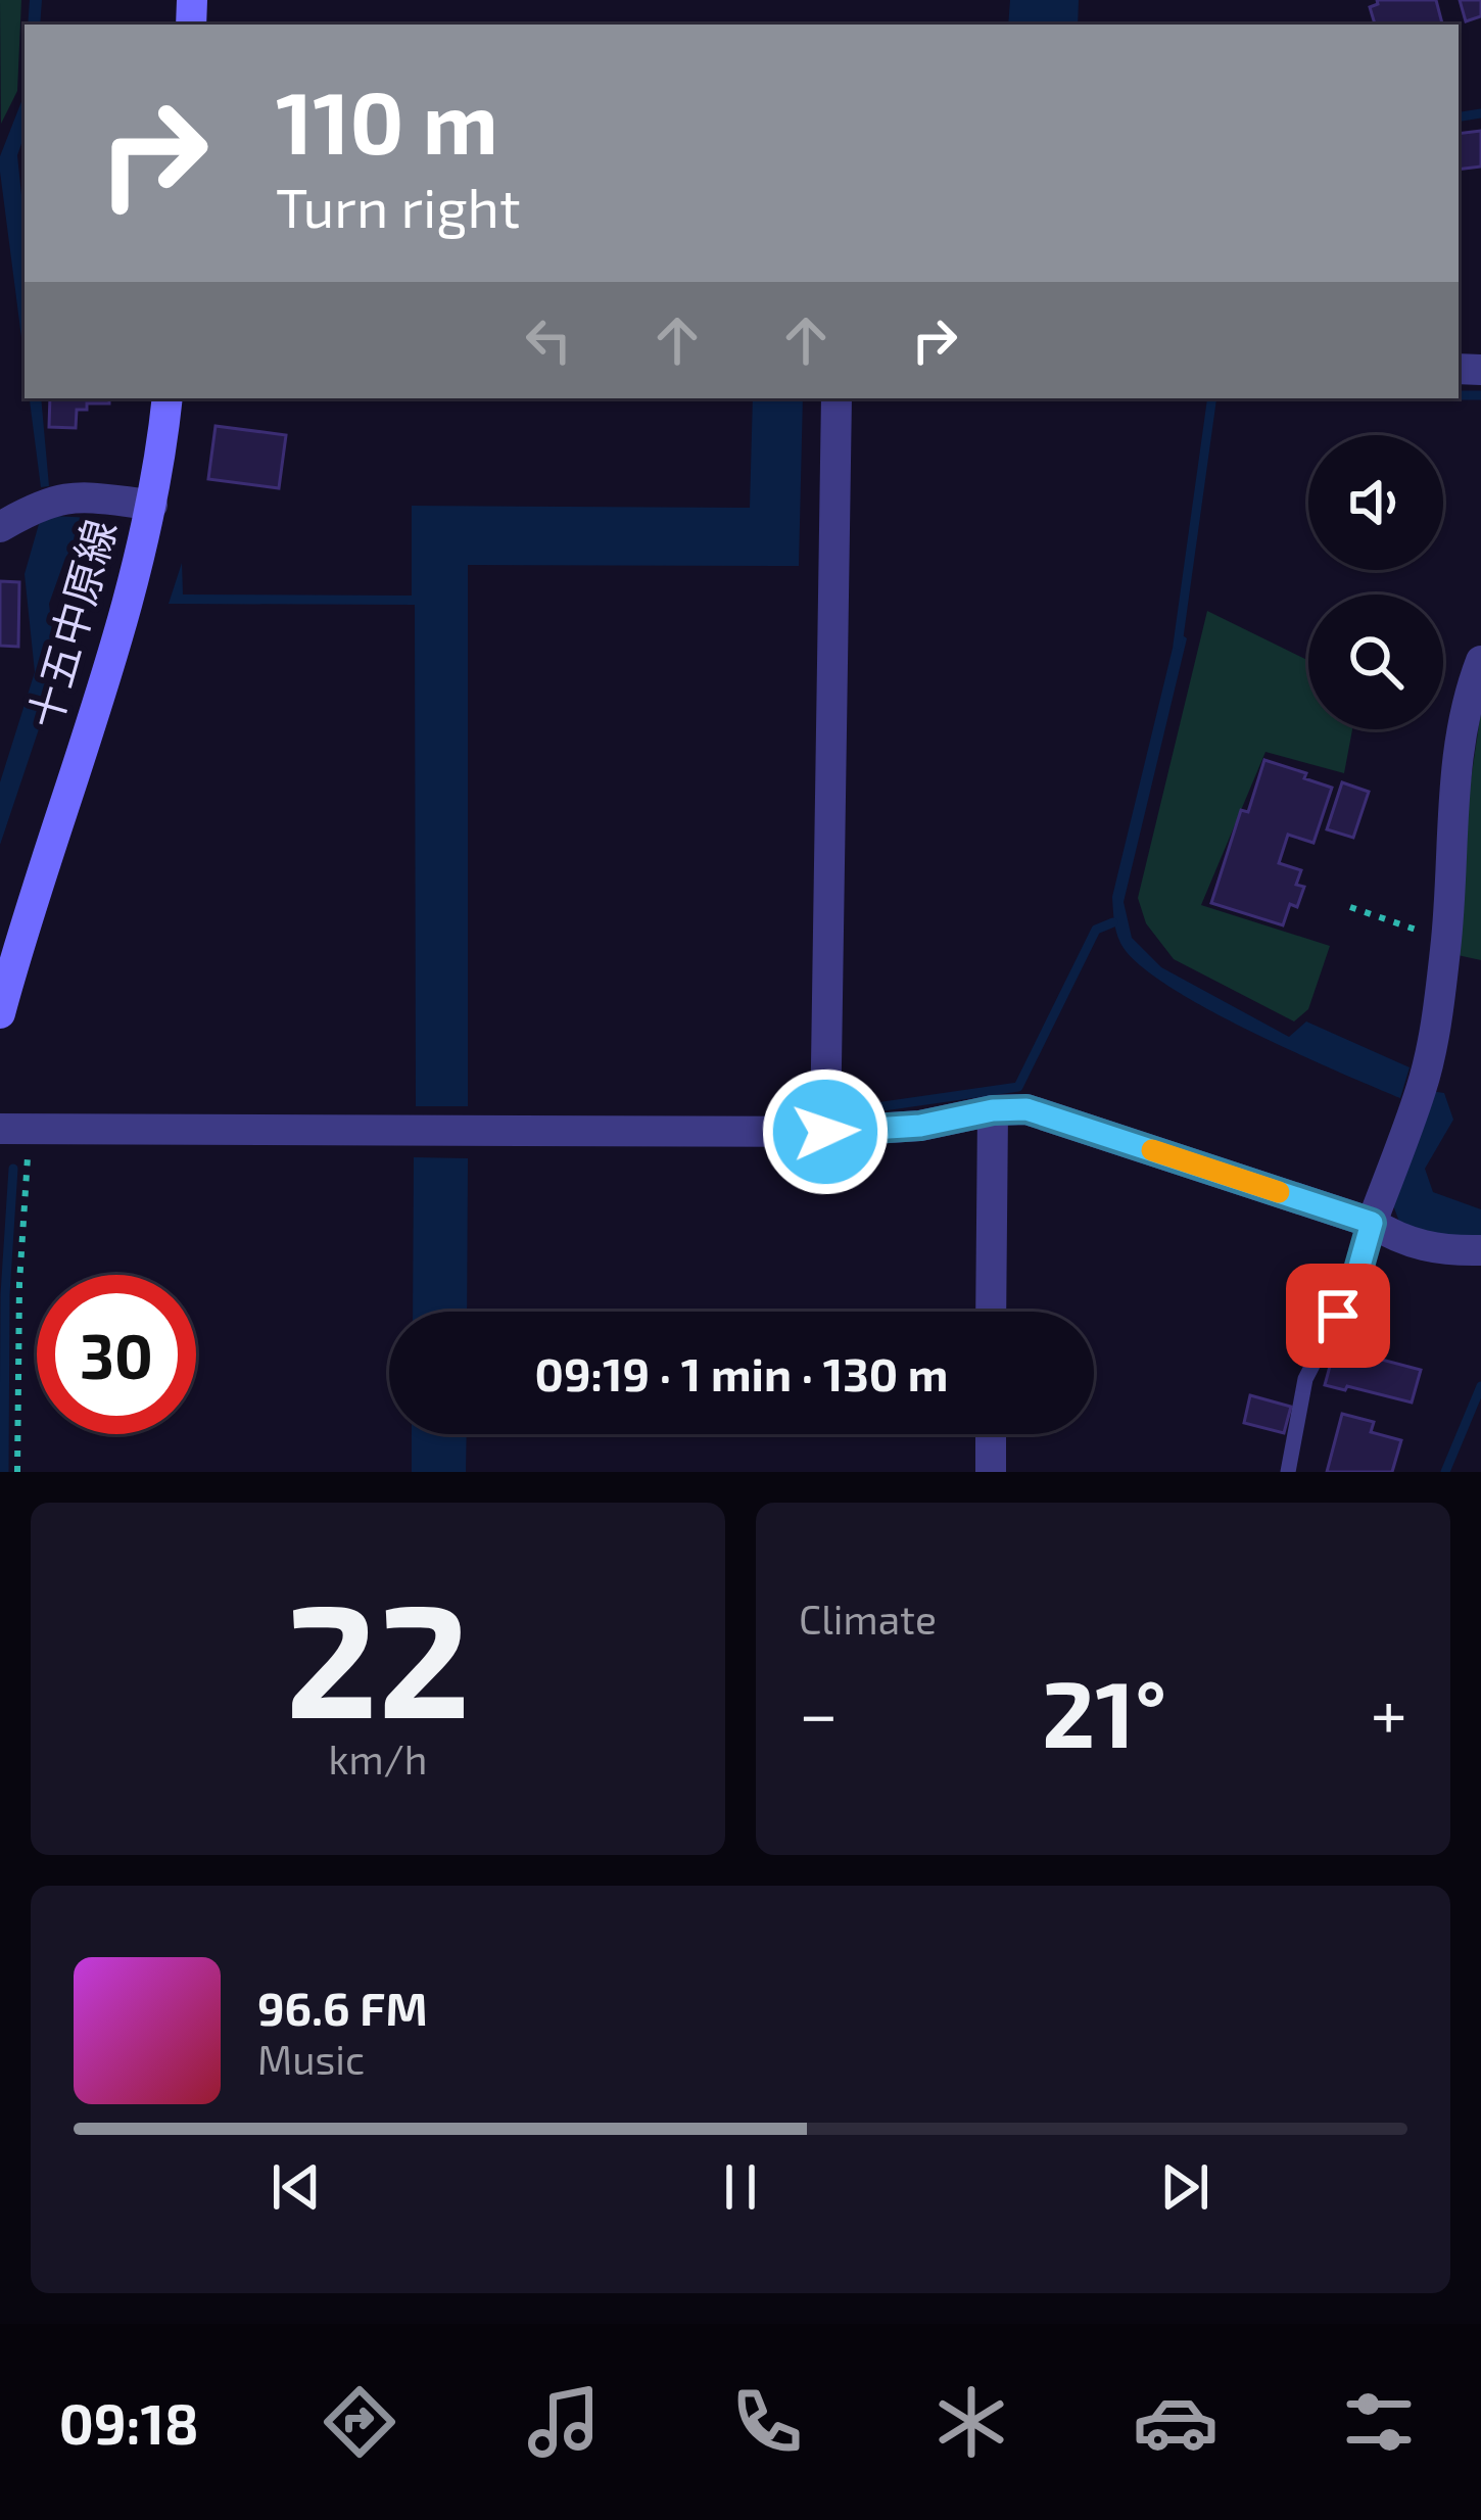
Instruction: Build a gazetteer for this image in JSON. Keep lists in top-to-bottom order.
{
  "streets": {
    "main road": ["十五中原線"]
  },
  "page": {
    "turn": ["110 m", "Turn right"],
    "limit": "30",
    "trip": "09:19 · 1 min · 130 m",
    "tile": [
      ["22", "km/h"],
      "Climate"
    ],
    "heat": ["−", "21°", "+"],
    "song": ["96.6 FM", "Music"],
    "tabs": "09:18"
  }
}
